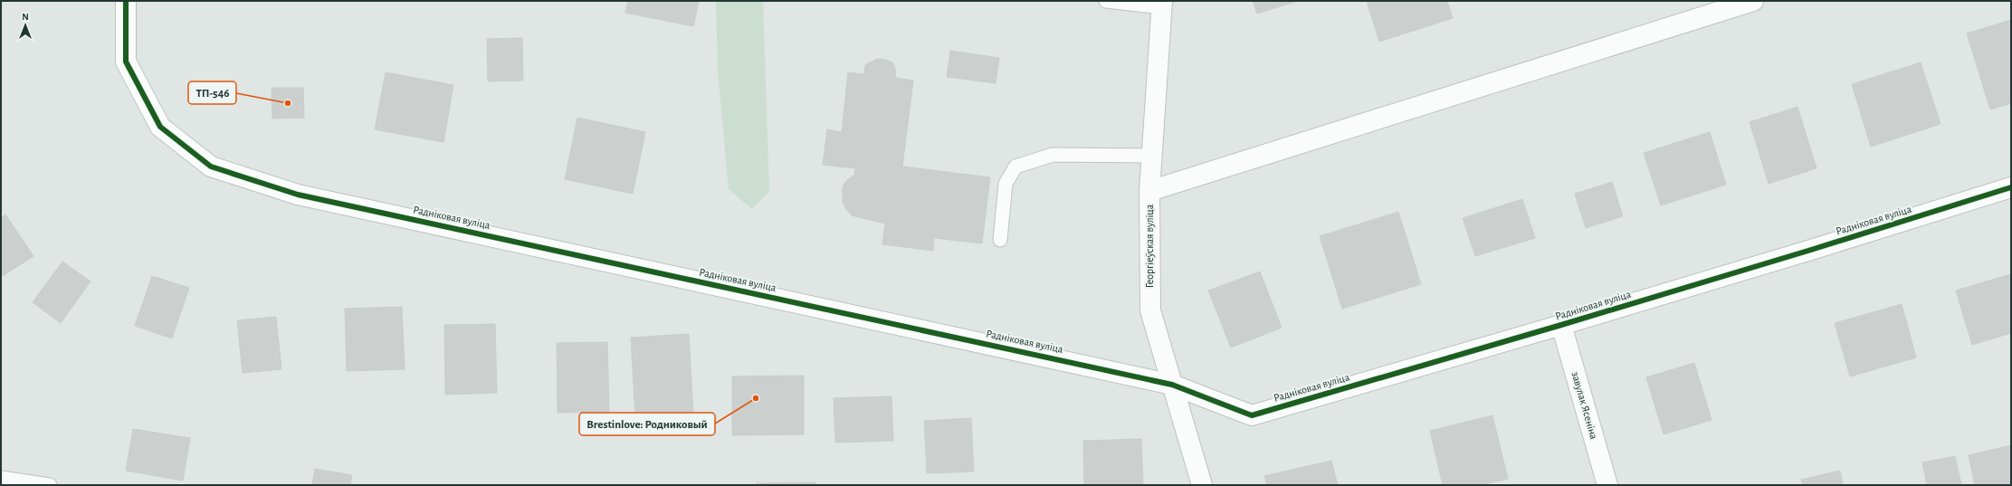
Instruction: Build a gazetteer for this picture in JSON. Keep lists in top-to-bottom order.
{
  "streets": {
    "street": ["Радніковая вуліца", "Георгіеўская вуліца", "завулак Ясеніна"]
  },
  "crossings": [
    ["Радніковая вуліца", "Георгіеўская вуліца"],
    ["Радніковая вуліца", "завулак Ясеніна"]
  ],
  "places": ["ТП-546", "Brestinlove: Родниковый"],
  "north": "top"
}
